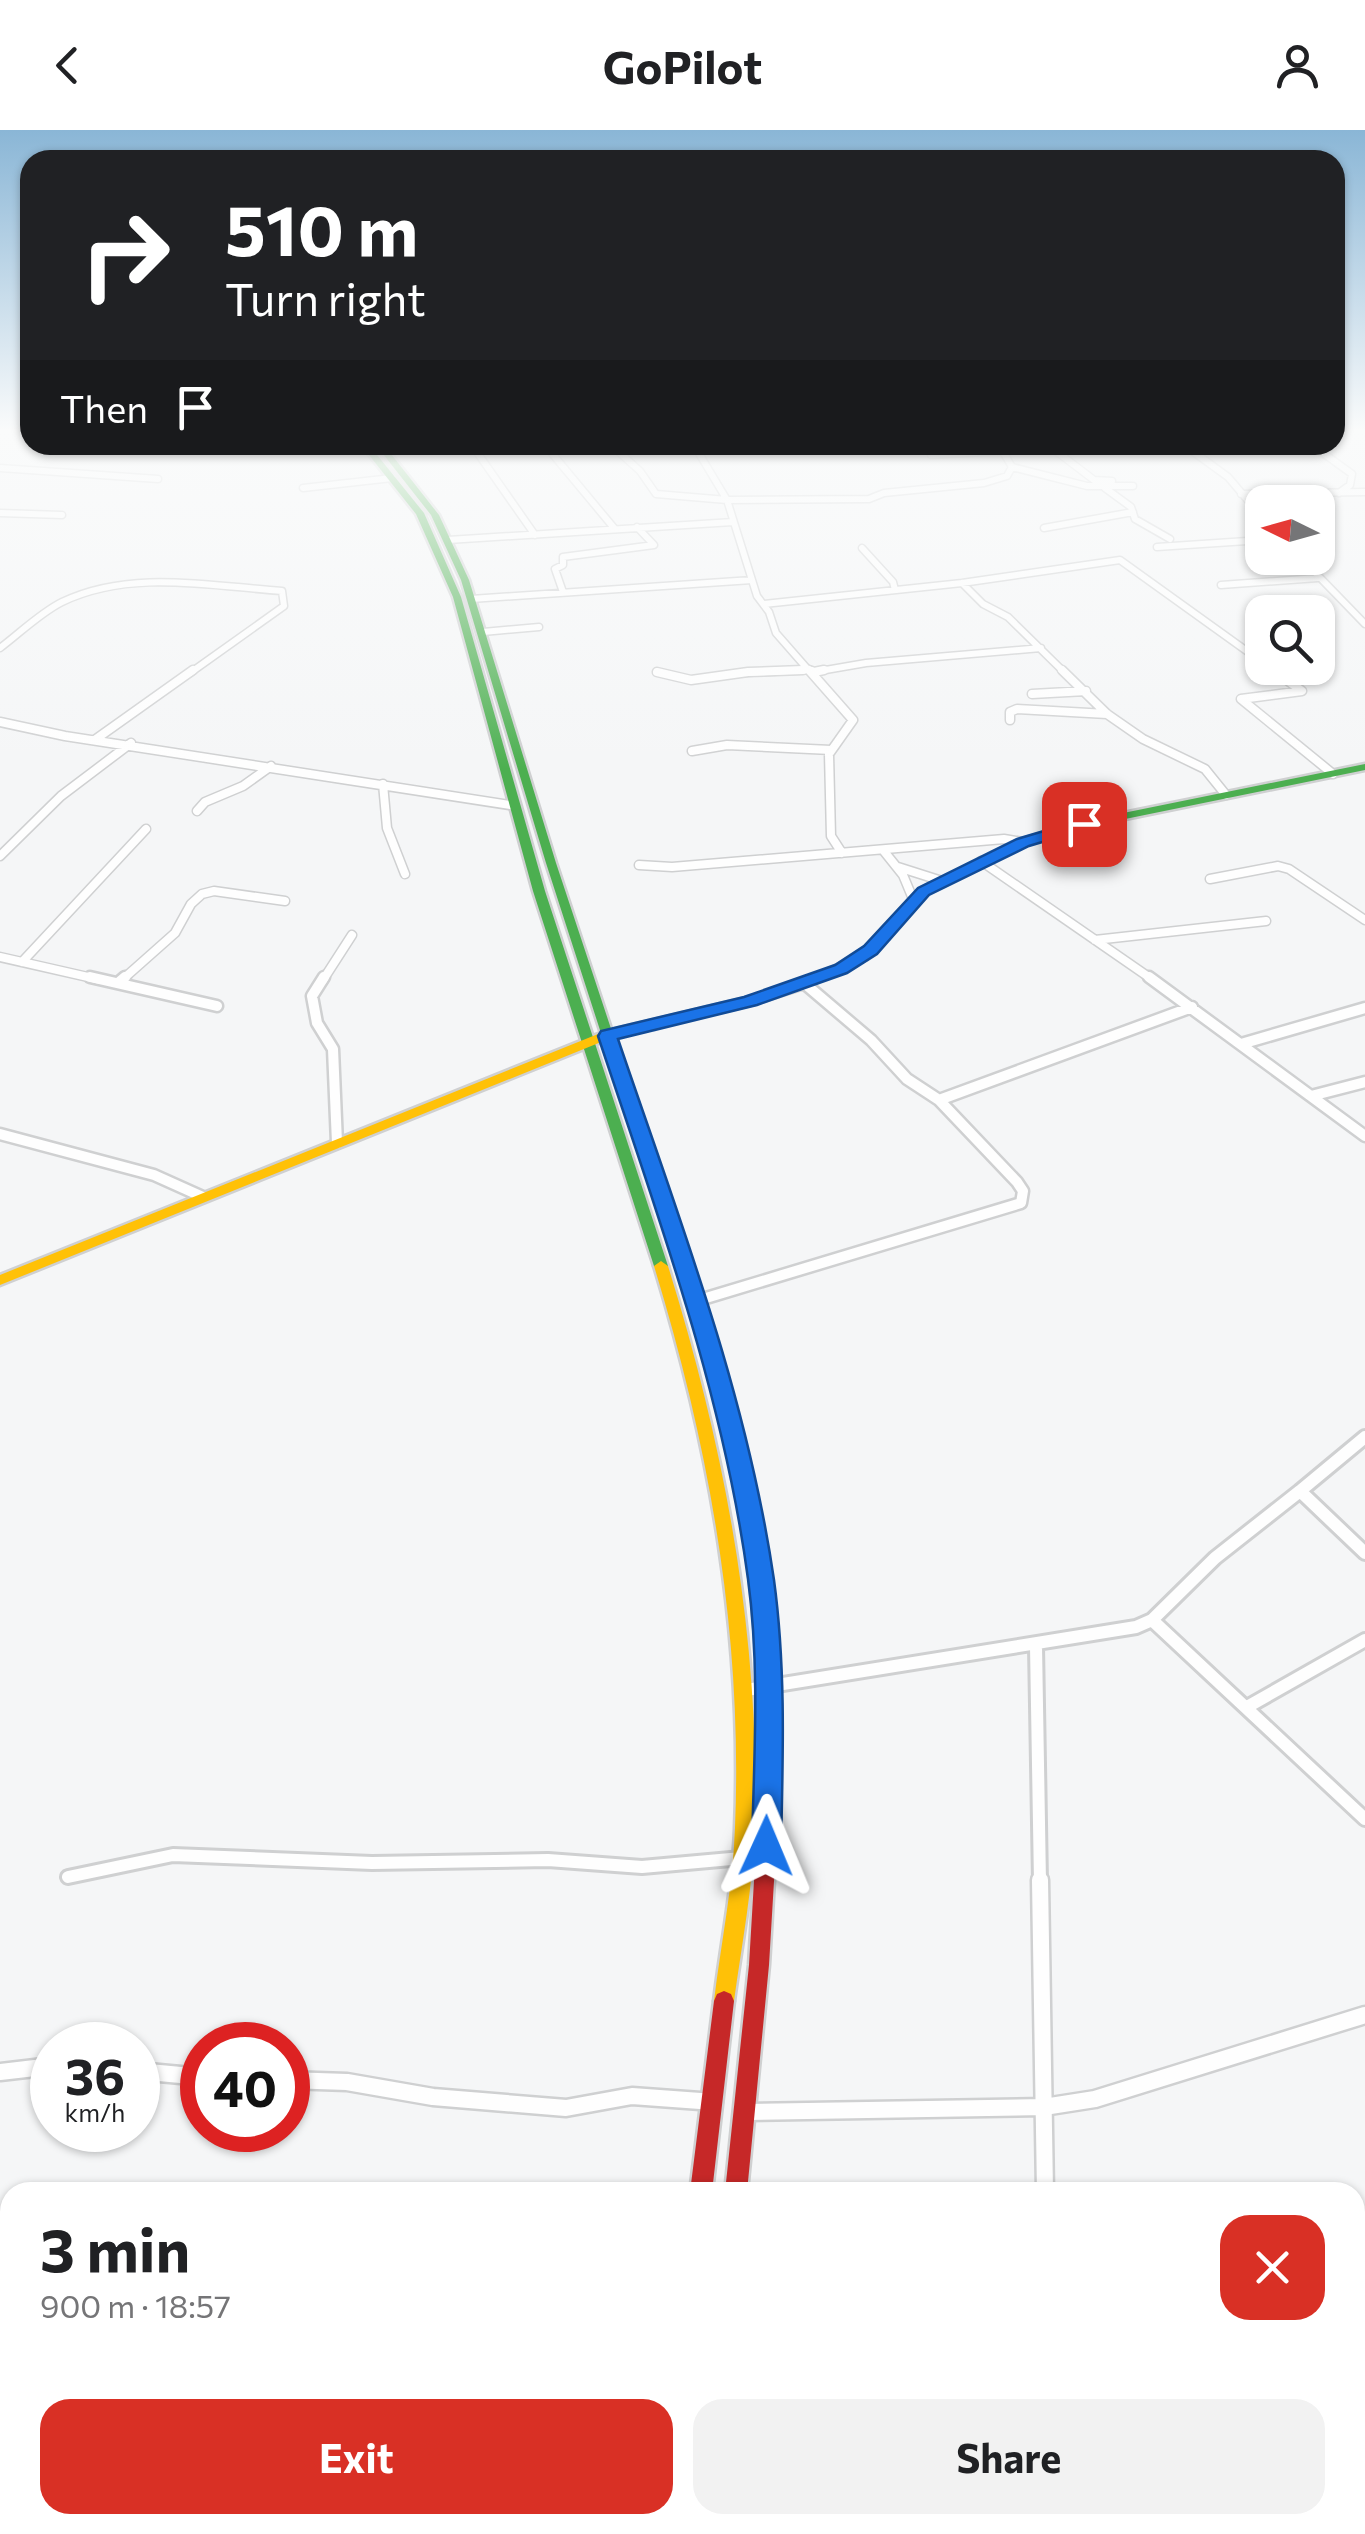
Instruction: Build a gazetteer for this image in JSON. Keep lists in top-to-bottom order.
{
  "north": "left",
  "page": {
    "header": "GoPilot",
    "turn": ["510 m", "Turn right"],
    "then": "Then",
    "speed": "36 km/h",
    "limit": "40",
    "heading": ["3 min", "900 m · 18:57"],
    "buttons": ["Exit", "Share"]
  }
}
